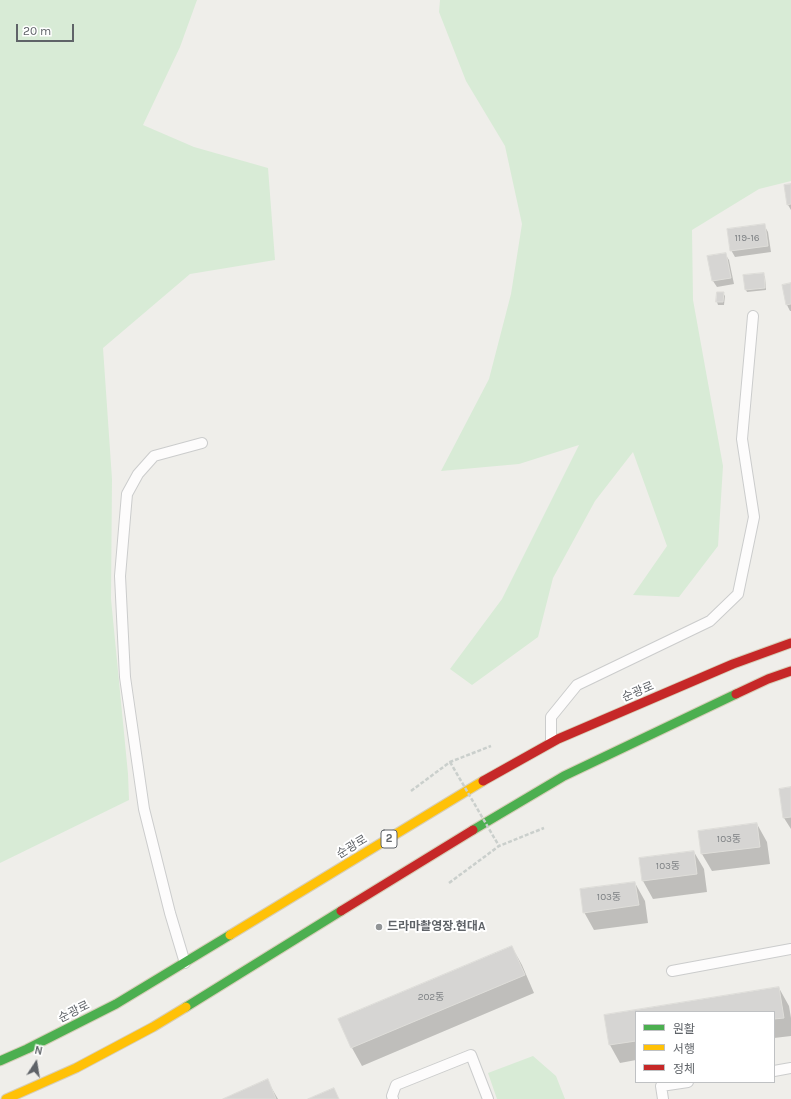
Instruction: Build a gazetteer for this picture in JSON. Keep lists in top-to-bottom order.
{
  "streets": {
    "main road": ["순광로", "2"]
  },
  "places": ["드라마촬영장.현대A"],
  "house_numbers": [
    "119-16",
    "103동",
    "103동",
    "103동",
    "202동"
  ],
  "legend": ["원활", "서행", "정체"],
  "scale_bar": "20 m",
  "north": "top"
}
